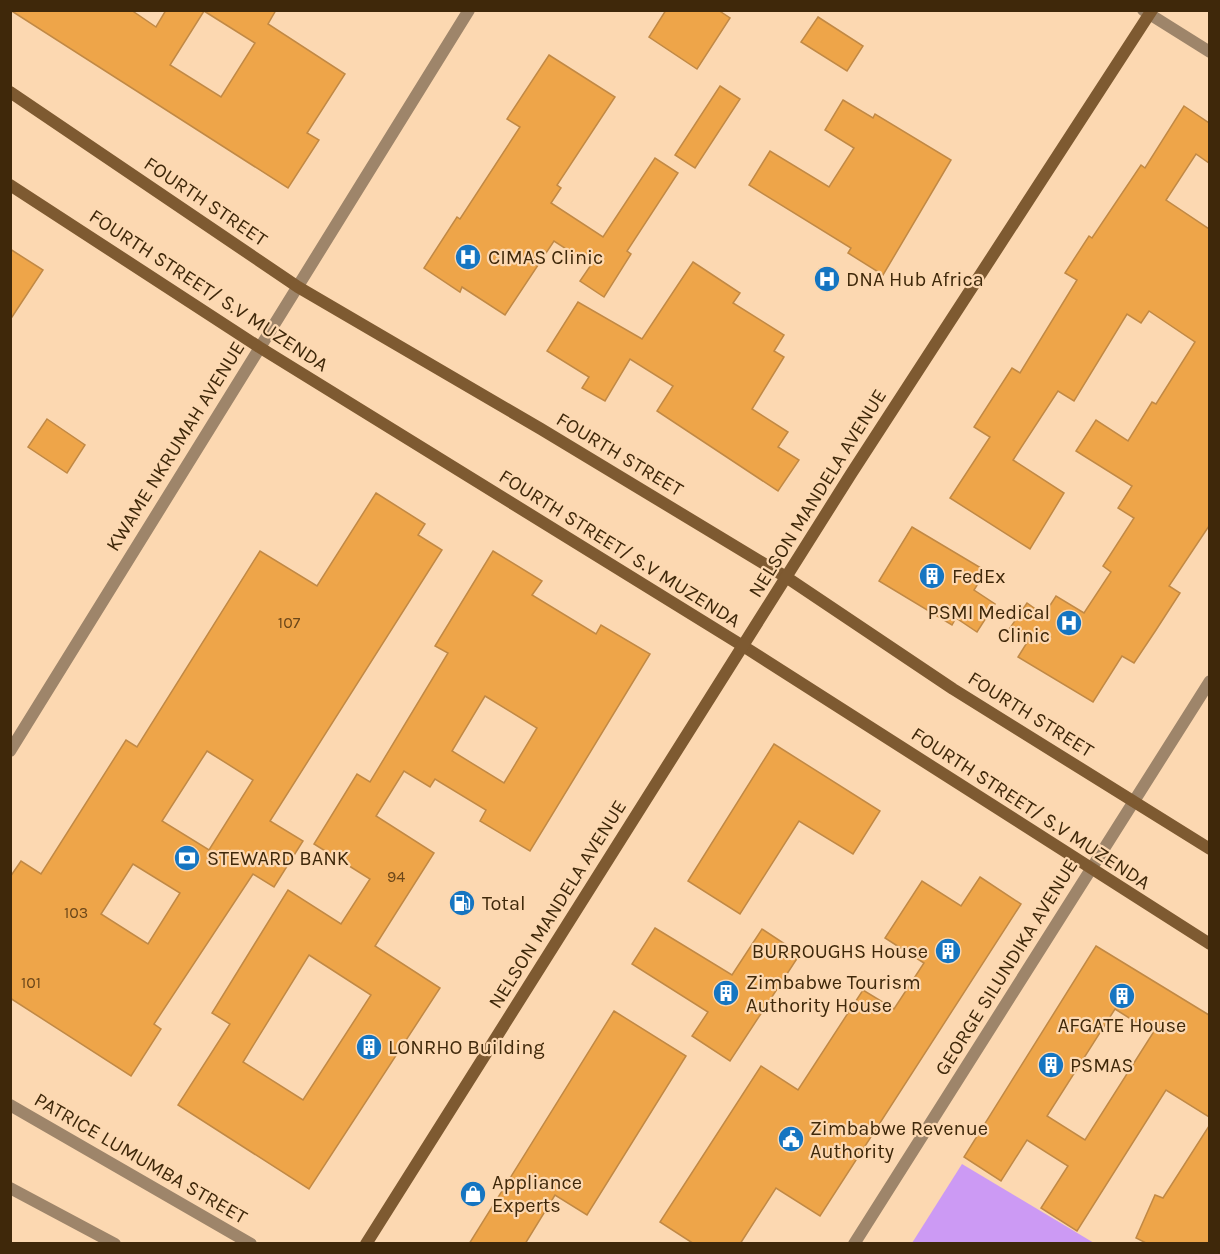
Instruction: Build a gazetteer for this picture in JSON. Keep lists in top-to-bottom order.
{
  "streets": {
    "main road": ["FOURTH STREET", "FOURTH STREET/ S.V MUZENDA", "NELSON MANDELA AVENUE"],
    "street": ["KWAME NKRUMAH AVENUE", "GEORGE SILUNDIKA AVENUE", "PATRICE LUMUMBA STREET"]
  },
  "crossings": [
    ["FOURTH STREET", "KWAME NKRUMAH AVENUE"],
    ["FOURTH STREET", "NELSON MANDELA AVENUE"],
    ["FOURTH STREET", "GEORGE SILUNDIKA AVENUE"],
    ["FOURTH STREET/ S.V MUZENDA", "KWAME NKRUMAH AVENUE"],
    ["FOURTH STREET/ S.V MUZENDA", "NELSON MANDELA AVENUE"],
    ["FOURTH STREET/ S.V MUZENDA", "GEORGE SILUNDIKA AVENUE"]
  ],
  "places": {
    "hospital": ["CIMAS Clinic", "DNA Hub Africa", "PSMI Medical Clinic"],
    "building": [
      "FedEx",
      "BURROUGHS House",
      "Zimbabwe Tourism Authority House",
      "AFGATE House",
      "LONRHO Building",
      "PSMAS"
    ],
    "bank": ["STEWARD BANK"],
    "fuel station": ["Total"],
    "public building": ["Zimbabwe Revenue Authority"],
    "shop": ["Appliance Experts"]
  },
  "house_numbers": [
    "107",
    "94",
    "103",
    "101"
  ]
}
